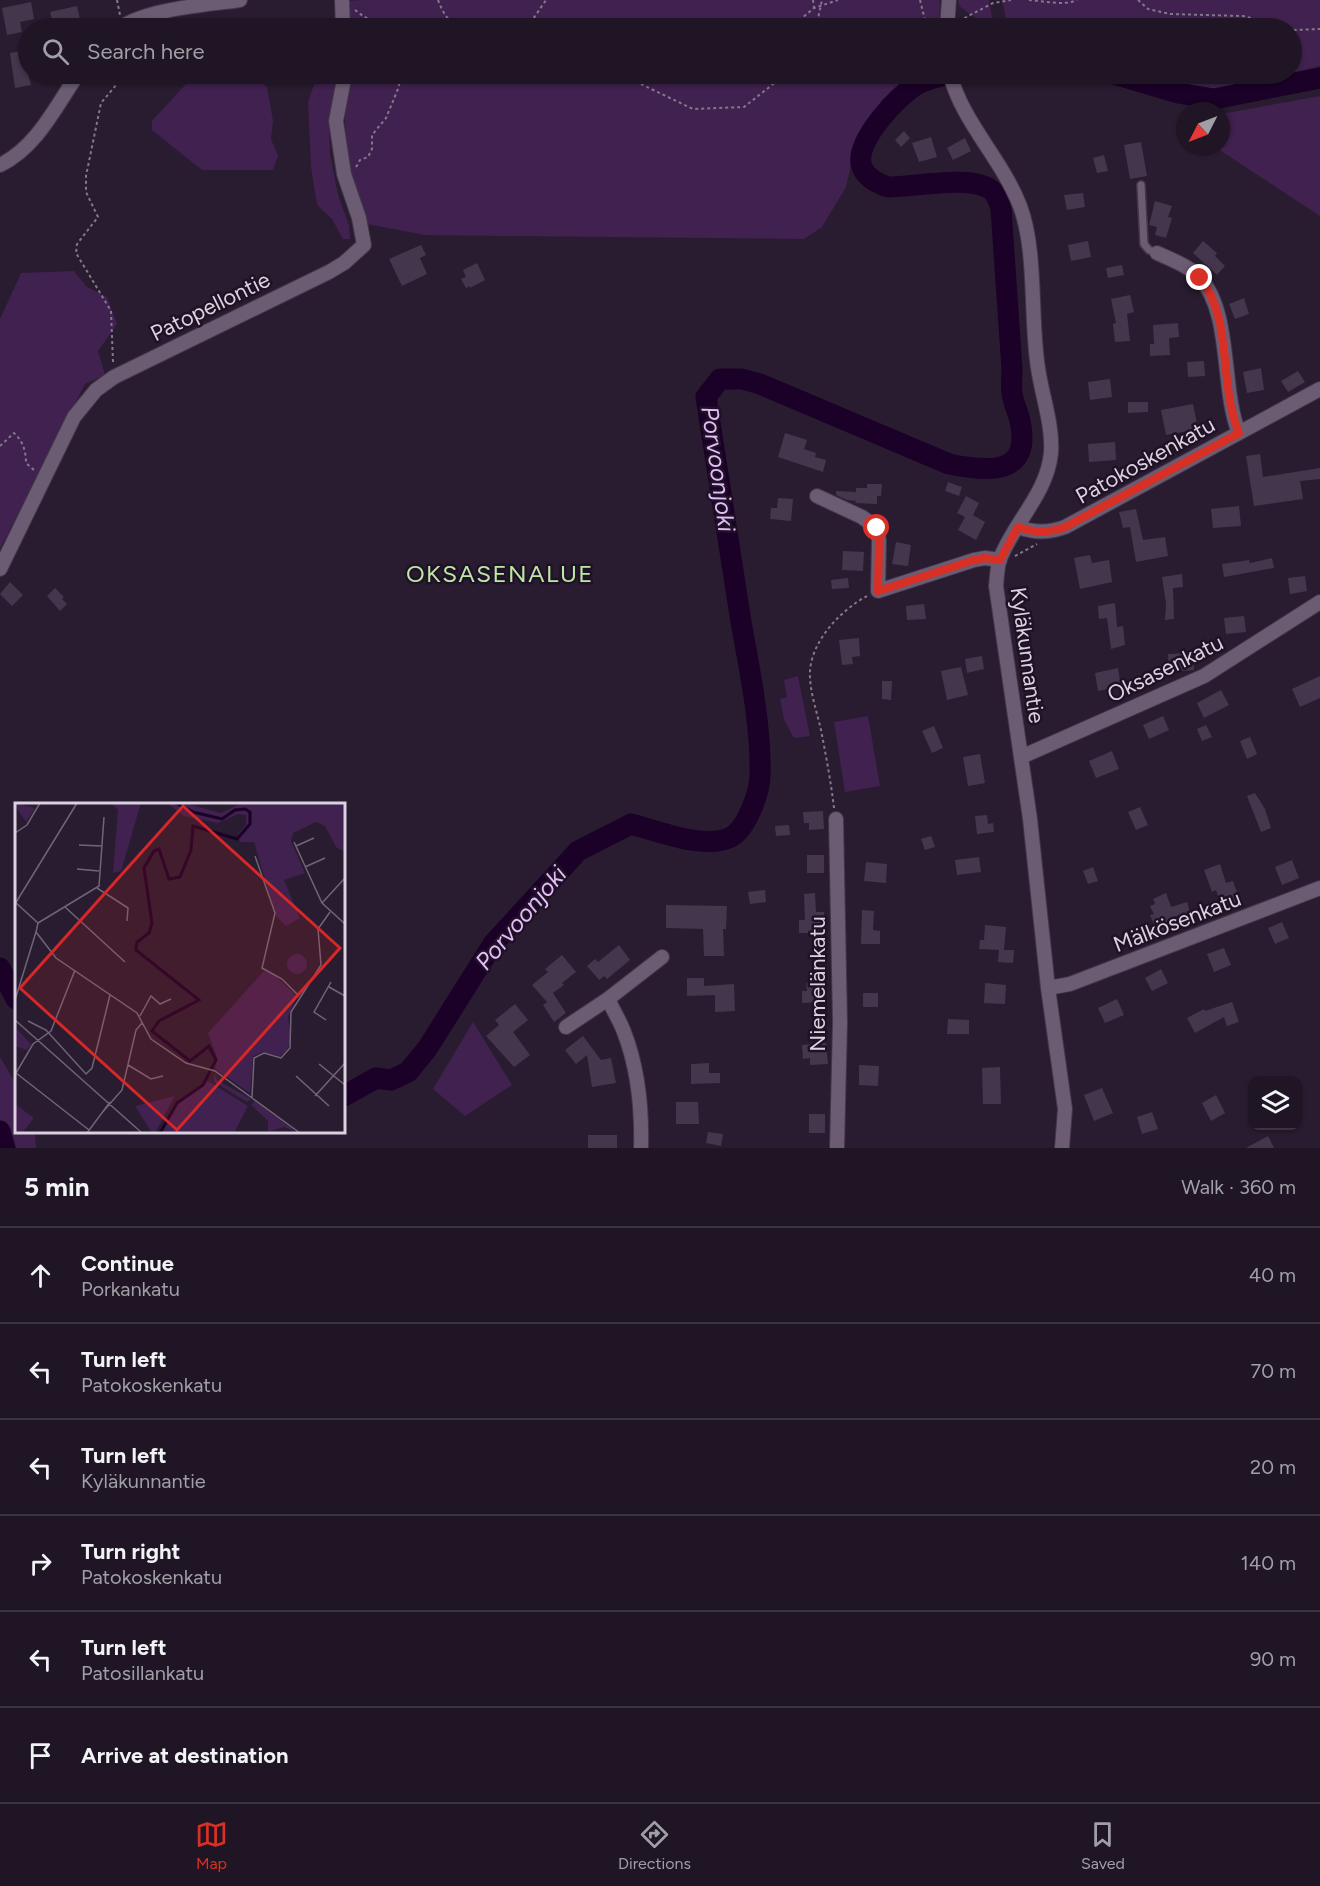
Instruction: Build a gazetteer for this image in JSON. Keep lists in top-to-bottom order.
{
  "streets": {
    "street": [
      "Patopellontie",
      "Patokoskenkatu",
      "Kyläkunnantie",
      "Oksasenkatu",
      "Mälkösenkatu",
      "Niemelänkatu"
    ]
  },
  "crossings": [
    ["Patokoskenkatu", "Kyläkunnantie"],
    ["Kyläkunnantie", "Oksasenkatu"],
    ["Kyläkunnantie", "Mälkösenkatu"]
  ],
  "districts": ["OKSASENALUE"],
  "water": ["Porvoonjoki"],
  "north": "bottom left",
  "page": {
    "search": "Search here",
    "heading": ["5 min", "Walk · 360 m"],
    "list": [
      ["Continue", "Porkankatu", "40 m"],
      ["Turn left", "Patokoskenkatu", "70 m"],
      ["Turn left", "Kyläkunnantie", "20 m"],
      ["Turn right", "Patokoskenkatu", "140 m"],
      ["Turn left", "Patosillankatu", "90 m"],
      "Arrive at destination"
    ],
    "nav": ["Map", "Directions", "Saved"]
  }
}
